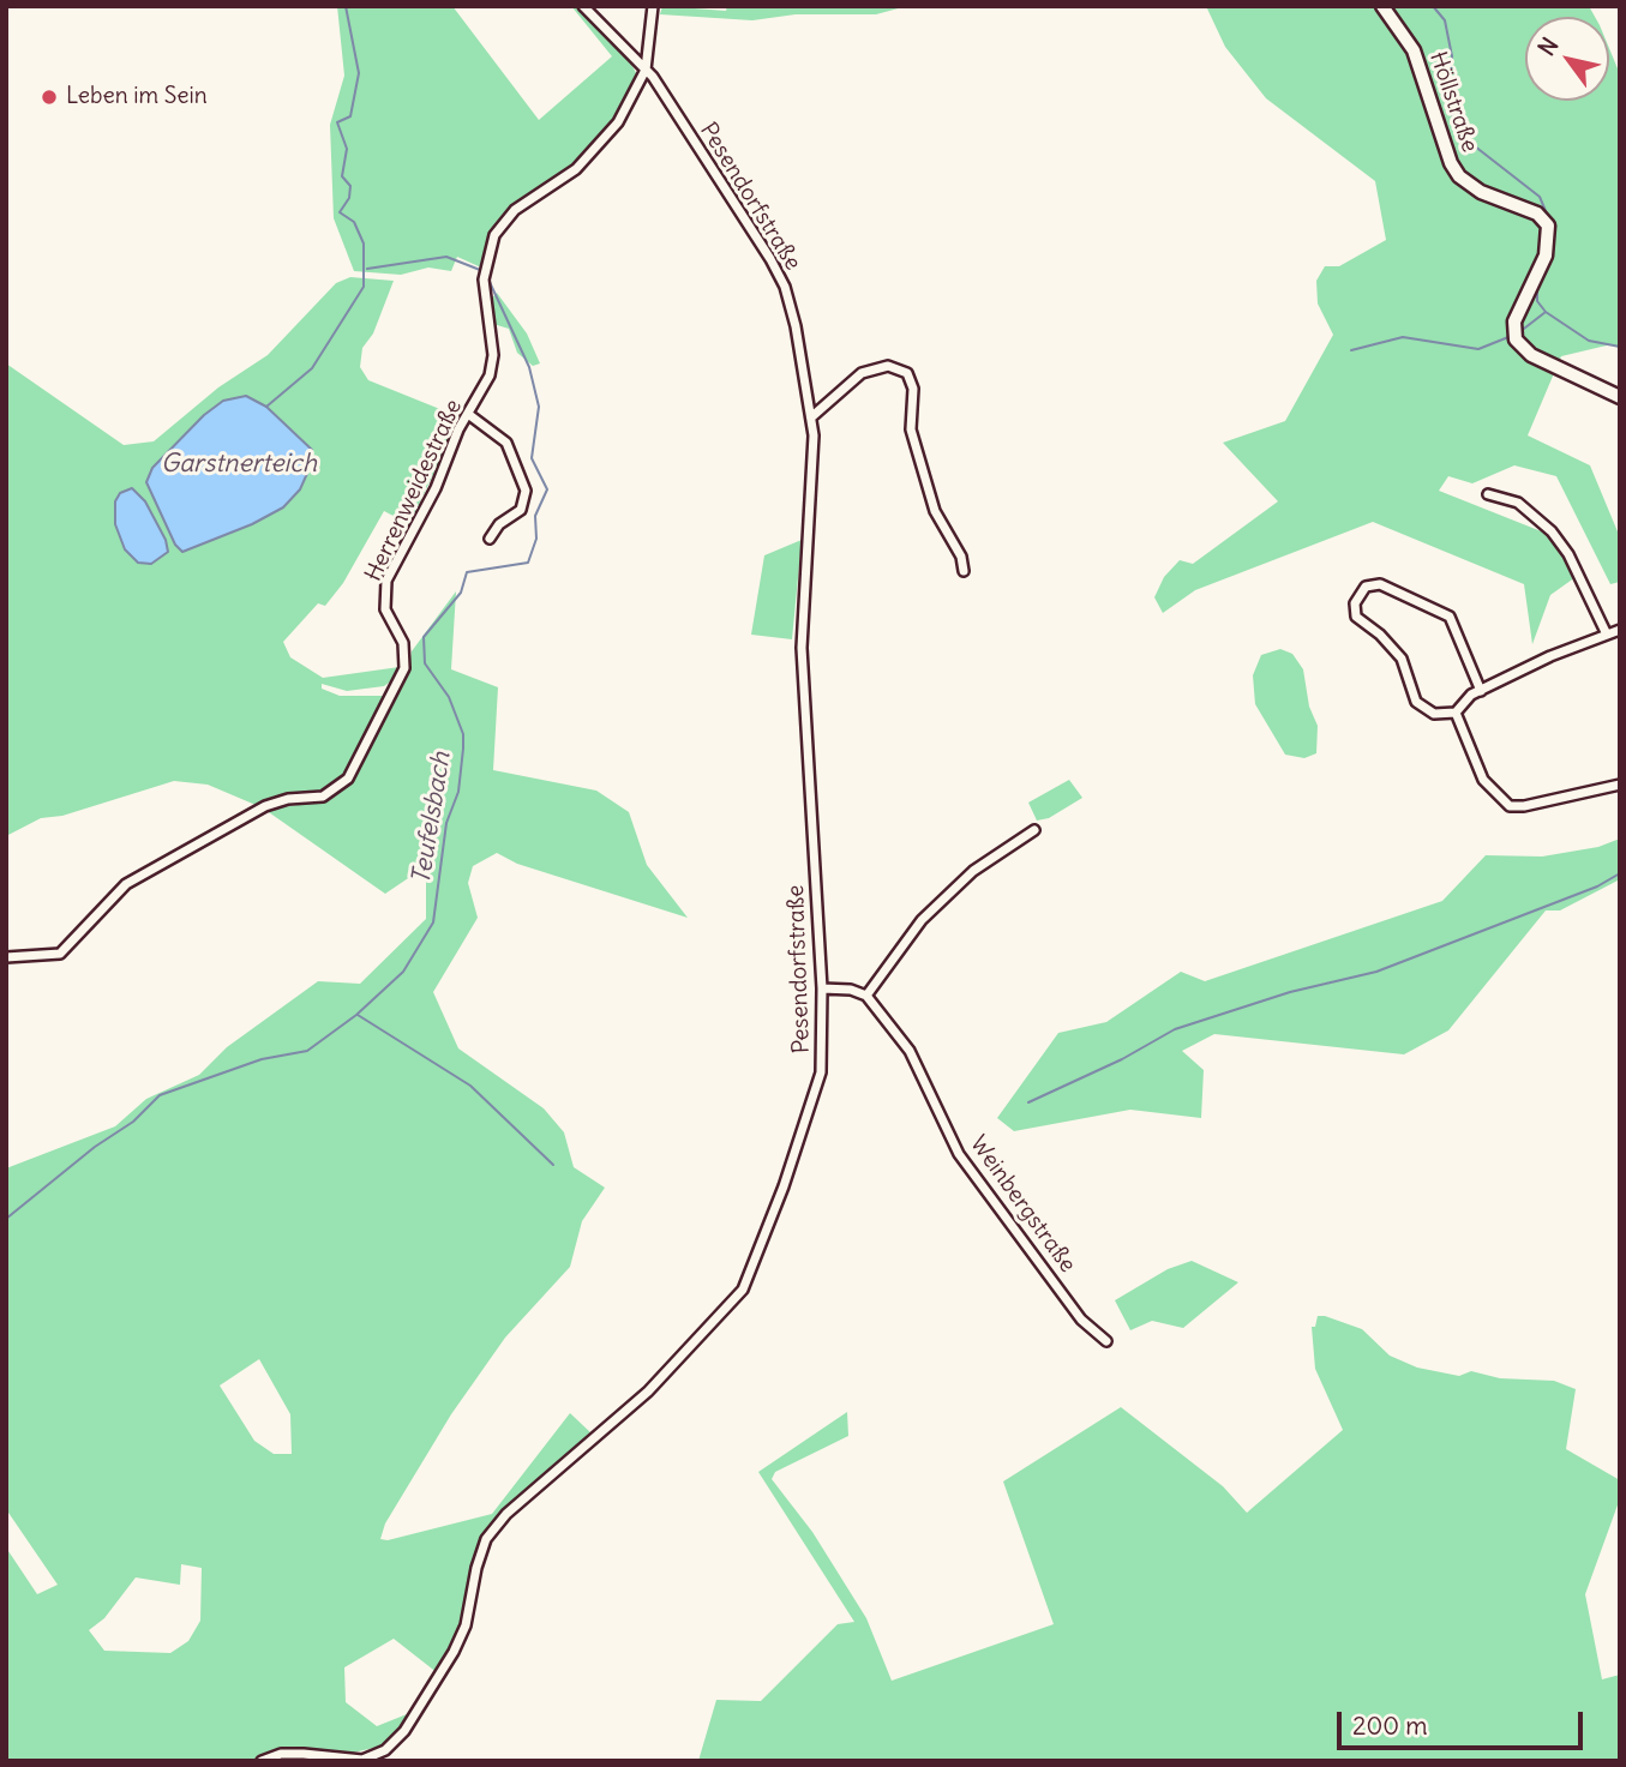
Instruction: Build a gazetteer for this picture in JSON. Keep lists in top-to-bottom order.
{
  "streets": {
    "street": [
      "Höllstraße",
      "Pesendorfstraße",
      "Herrenweidestraße",
      "Weinbergstraße"
    ]
  },
  "crossings": [
    ["Pesendorfstraße", "Herrenweidestraße"]
  ],
  "water": ["Garstnerteich", "Teufelsbach"],
  "places": ["Leben im Sein"],
  "scale_bar": "200 m",
  "north": "top left"
}
